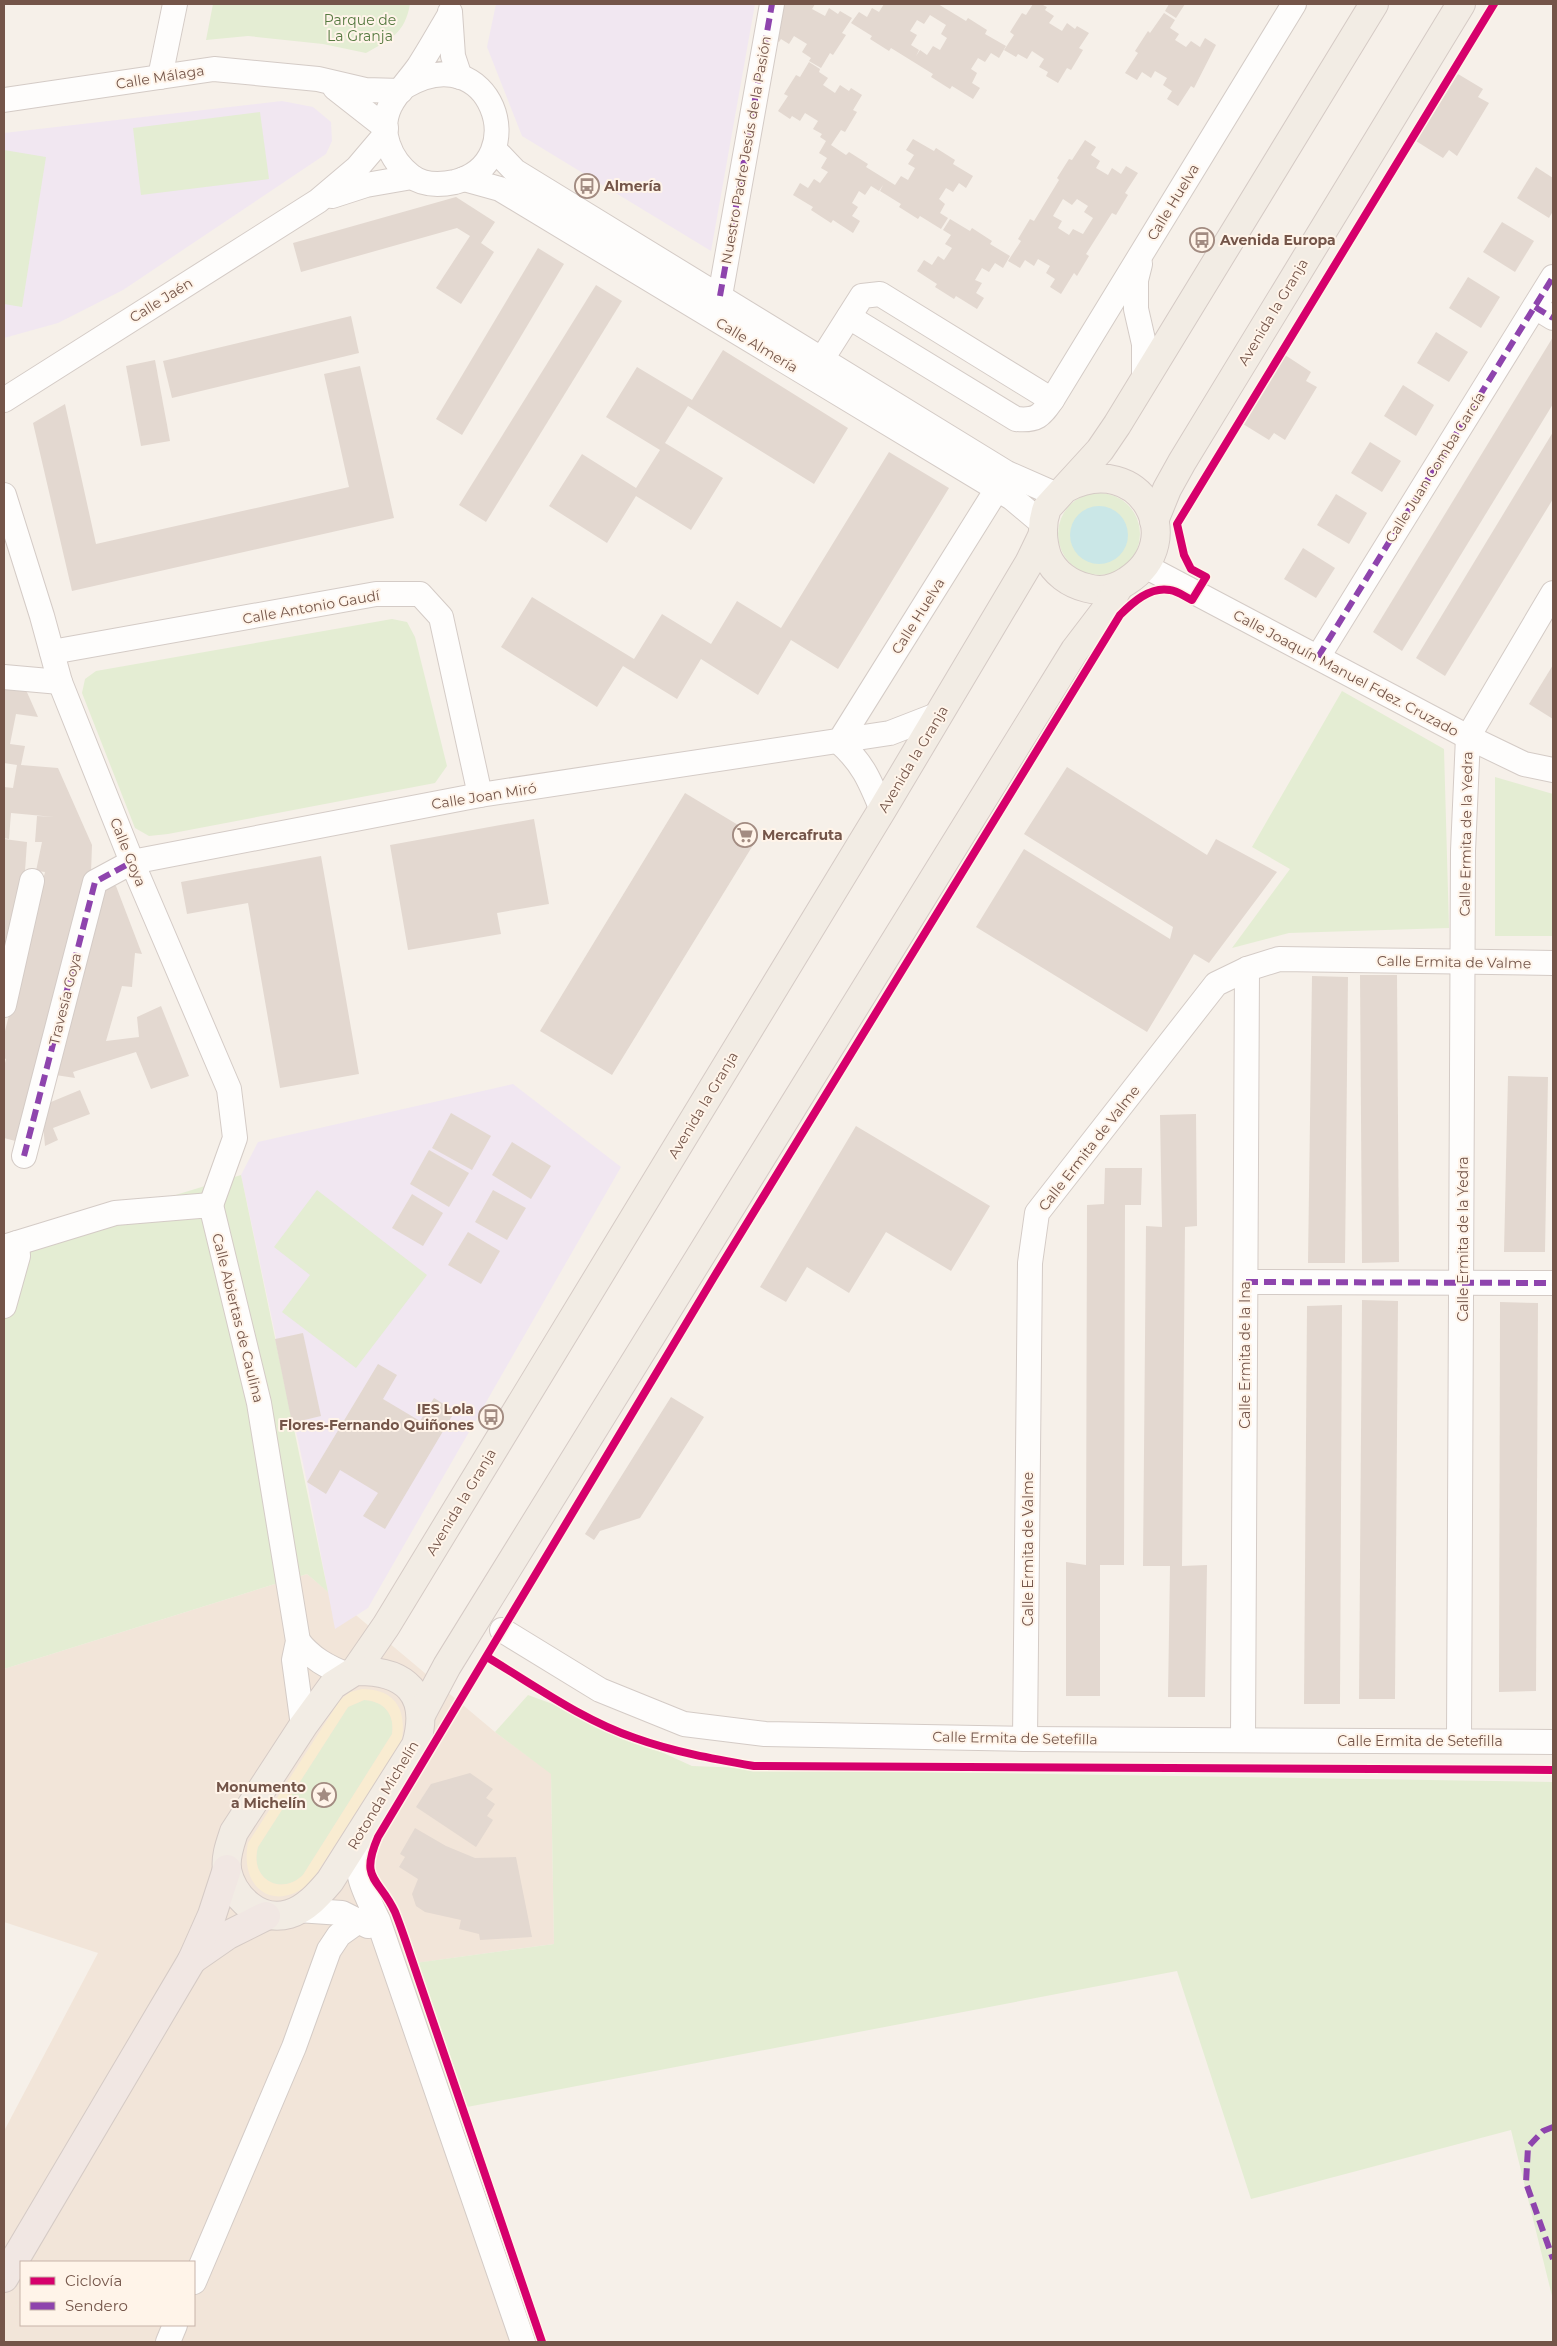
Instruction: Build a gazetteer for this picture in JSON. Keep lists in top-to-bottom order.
{
  "streets": {
    "main road": ["Avenida la Granja", "Rotonda Michelín"],
    "street": [
      "Calle Málaga",
      "Nuestro Padre Jesús de la Pasión",
      "Calle Huelva",
      "Calle Jaén",
      "Calle Almería",
      "Calle Juan Comba García",
      "Calle Antonio Gaudí",
      "Calle Joaquín Manuel Fdez. Cruzado",
      "Calle Joan Miró",
      "Calle Ermita de la Yedra",
      "Calle Goya",
      "Calle Ermita de Valme",
      "Travesía Goya",
      "Calle Abiertas de Caulina",
      "Calle Ermita de la Ina",
      "Calle Ermita de Setefilla"
    ]
  },
  "crossings": [
    ["Calle Málaga", "Calle Jaén"],
    ["Calle Málaga", "Calle Almería"],
    ["Nuestro Padre Jesús de la Pasión", "Calle Almería"],
    ["Calle Huelva", "Calle Almería"],
    ["Calle Huelva", "Calle Joan Miró"],
    ["Calle Jaén", "Calle Almería"],
    ["Avenida la Granja", "Calle Almería"],
    ["Avenida la Granja", "Calle Joaquín Manuel Fdez. Cruzado"],
    ["Avenida la Granja", "Calle Joan Miró"],
    ["Avenida la Granja", "Rotonda Michelín"],
    ["Calle Almería", "Calle Joaquín Manuel Fdez. Cruzado"],
    ["Calle Juan Comba García", "Calle Joaquín Manuel Fdez. Cruzado"],
    ["Calle Antonio Gaudí", "Calle Joan Miró"],
    ["Calle Antonio Gaudí", "Calle Goya"],
    ["Calle Joaquín Manuel Fdez. Cruzado", "Calle Ermita de la Yedra"],
    ["Calle Joan Miró", "Calle Goya"],
    ["Calle Joan Miró", "Travesía Goya"],
    ["Calle Ermita de la Yedra", "Calle Ermita de Valme"],
    ["Calle Ermita de la Yedra", "Calle Ermita de Setefilla"],
    ["Calle Goya", "Travesía Goya"],
    ["Calle Goya", "Calle Abiertas de Caulina"],
    ["Calle Ermita de Valme", "Calle Ermita de la Ina"],
    ["Calle Ermita de Valme", "Calle Ermita de Setefilla"],
    ["Calle Ermita de la Ina", "Calle Ermita de Setefilla"]
  ],
  "parks": ["Parque de La Granja"],
  "places": {
    "bus stop": ["Almería", "Avenida Europa", "IES Lola Flores-Fernando Quiñones"],
    "supermarket": ["Mercafruta"],
    "place": ["Monumento a Michelín"]
  },
  "legend": ["Ciclovía", "Sendero"]
}
